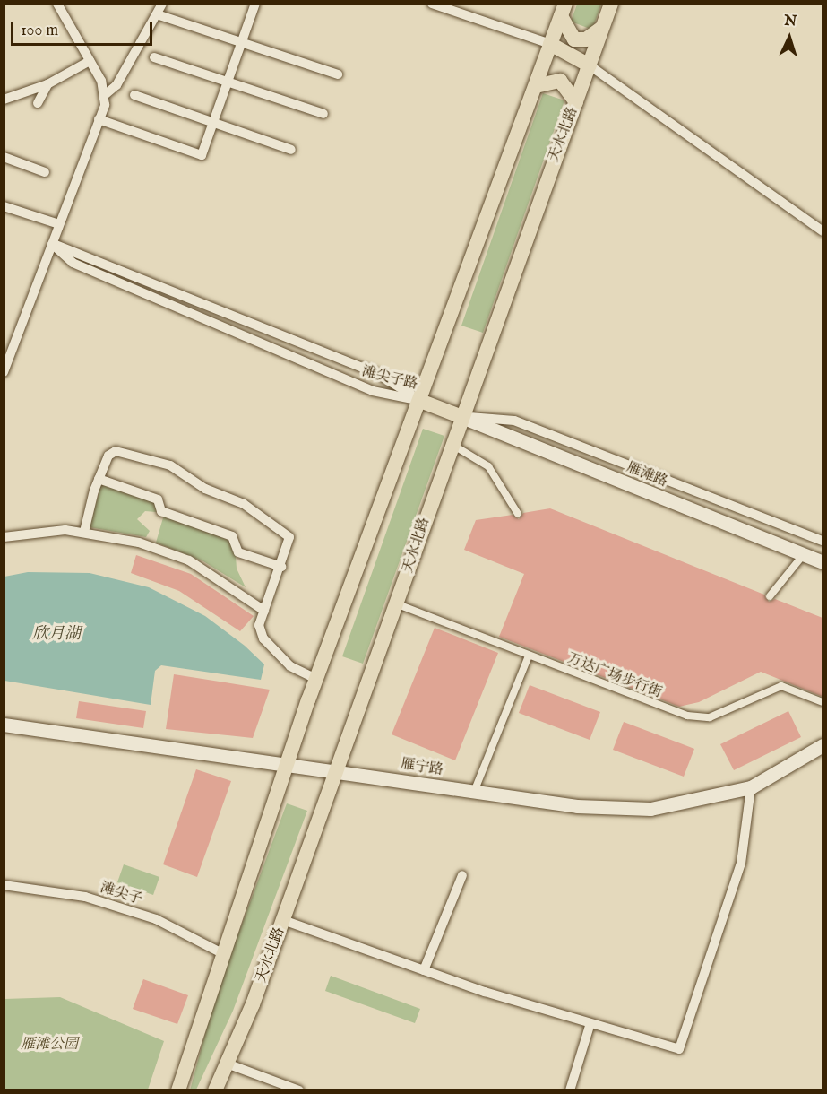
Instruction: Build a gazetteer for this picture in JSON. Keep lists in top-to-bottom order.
{
  "streets": {
    "main road": ["天水北路", "雁滩路", "雁宁路"],
    "street": ["滩尖子路", "万达广场步行街", "滩尖子"]
  },
  "crossings": [
    ["天水北路", "雁滩路"],
    ["天水北路", "万达广场步行街"],
    ["天水北路", "雁宁路"]
  ],
  "water": ["欣月湖"],
  "parks": ["雁滩公园"],
  "scale_bar": "100 m",
  "north": "top"
}
